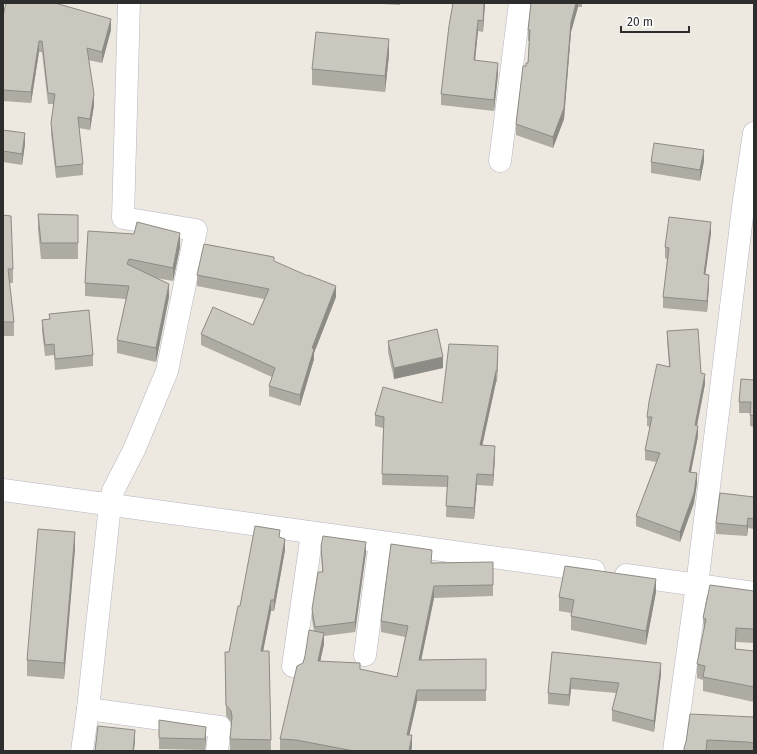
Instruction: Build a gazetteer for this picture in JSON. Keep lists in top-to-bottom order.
{
  "scale_bar": "20 m"
}
